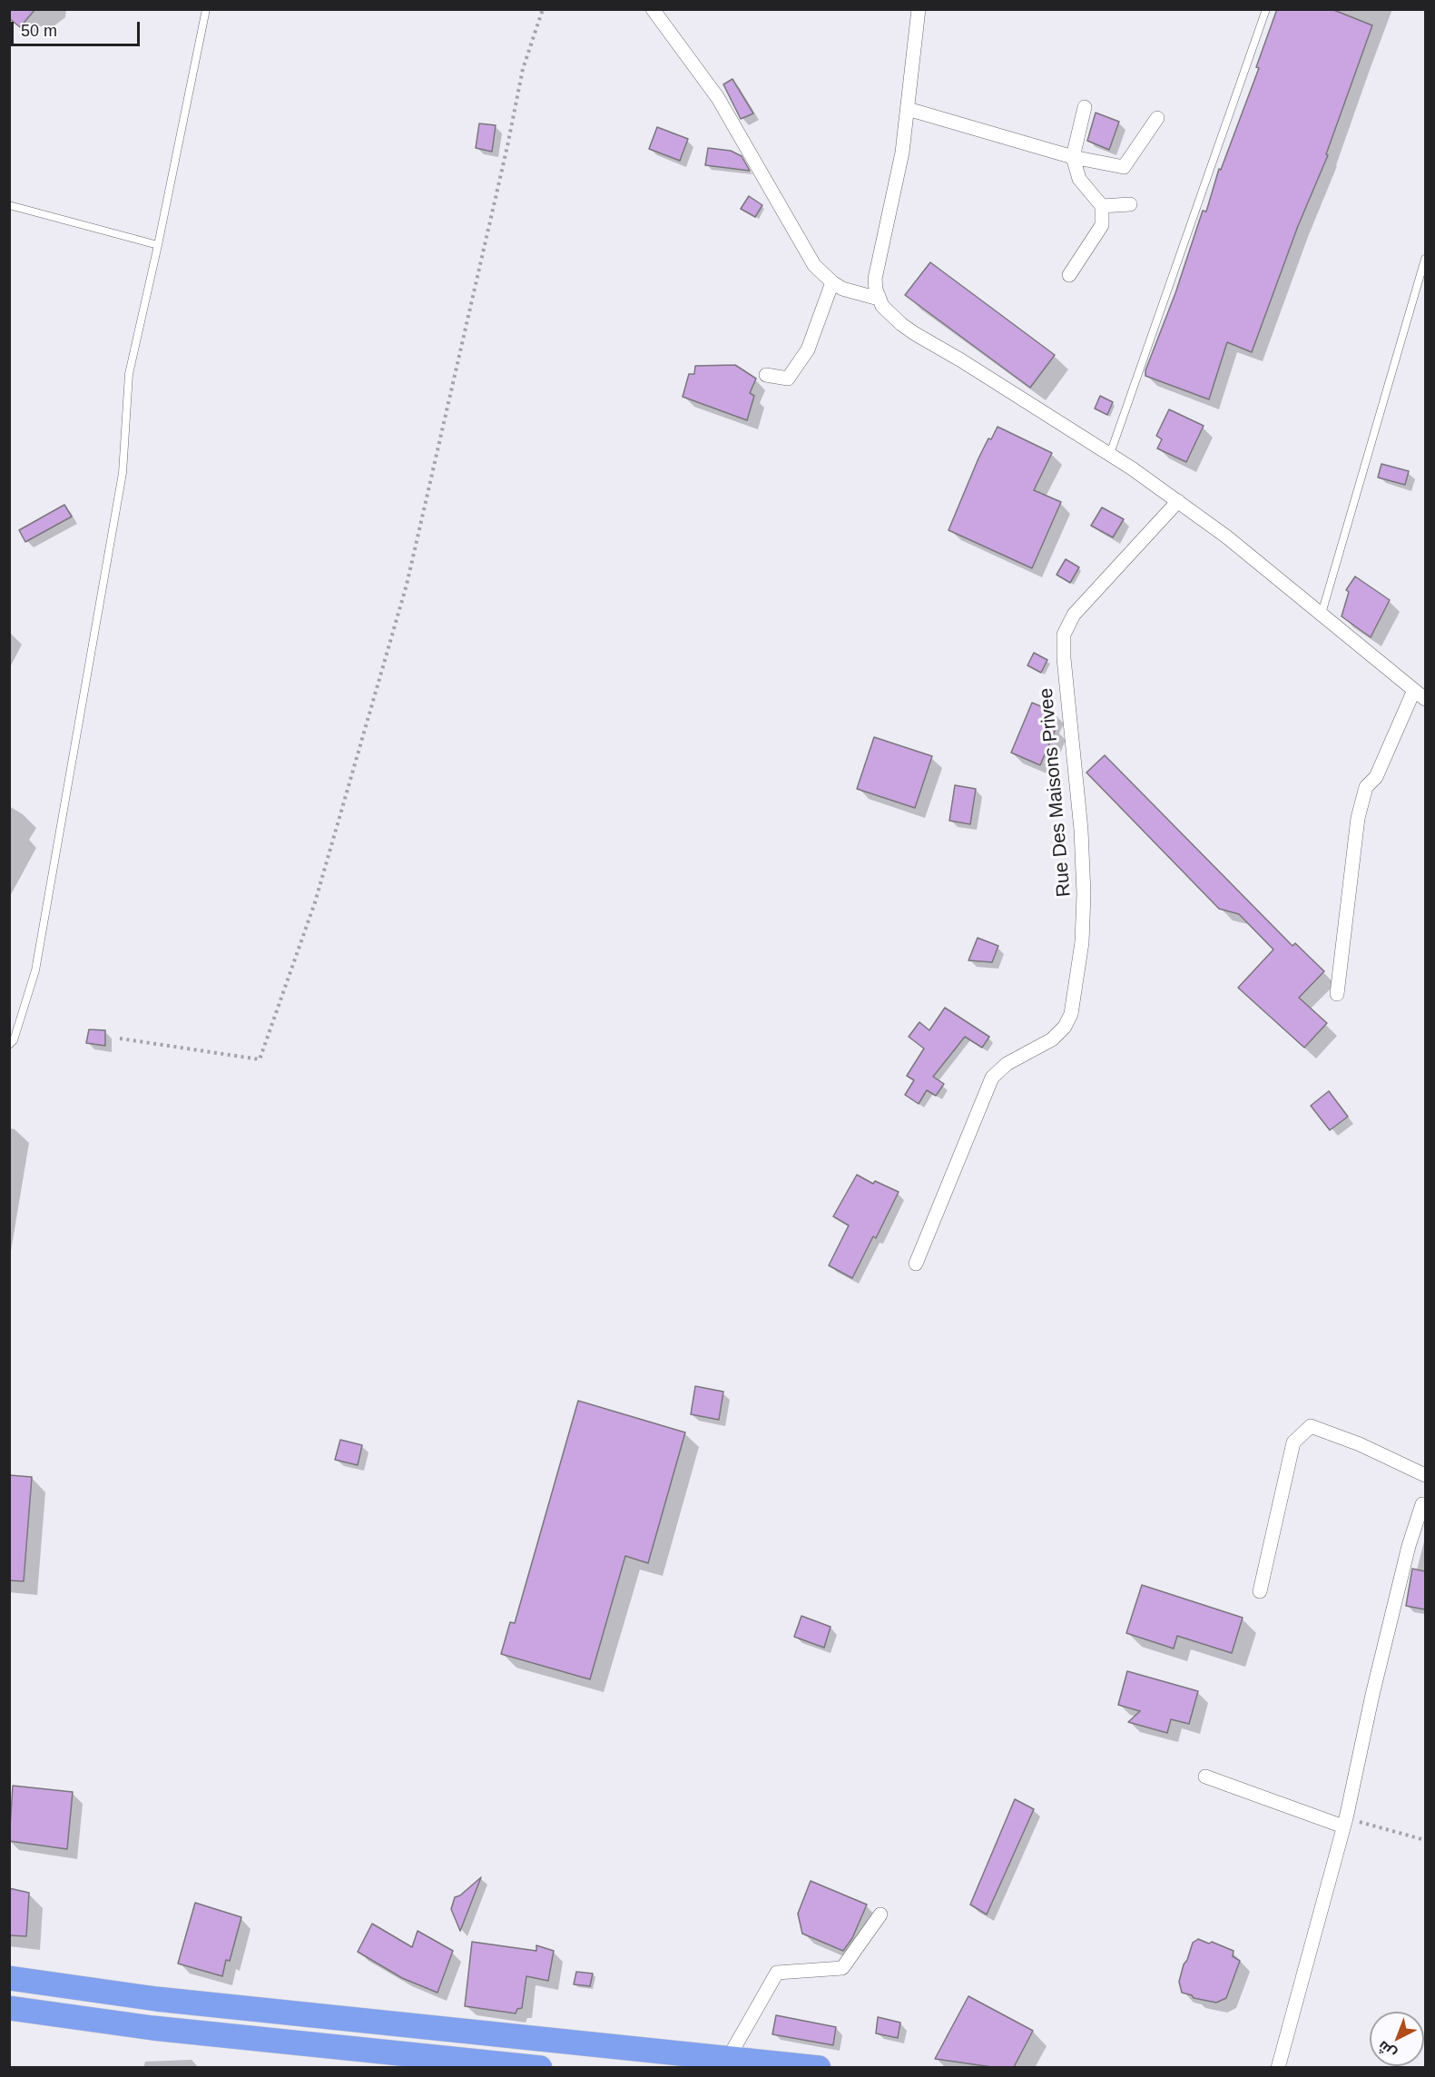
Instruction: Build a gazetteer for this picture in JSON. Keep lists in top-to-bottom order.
{
  "streets": {
    "street": ["Rue Des Maisons Privee"]
  },
  "scale_bar": "50 m",
  "north": "bottom left"
}
